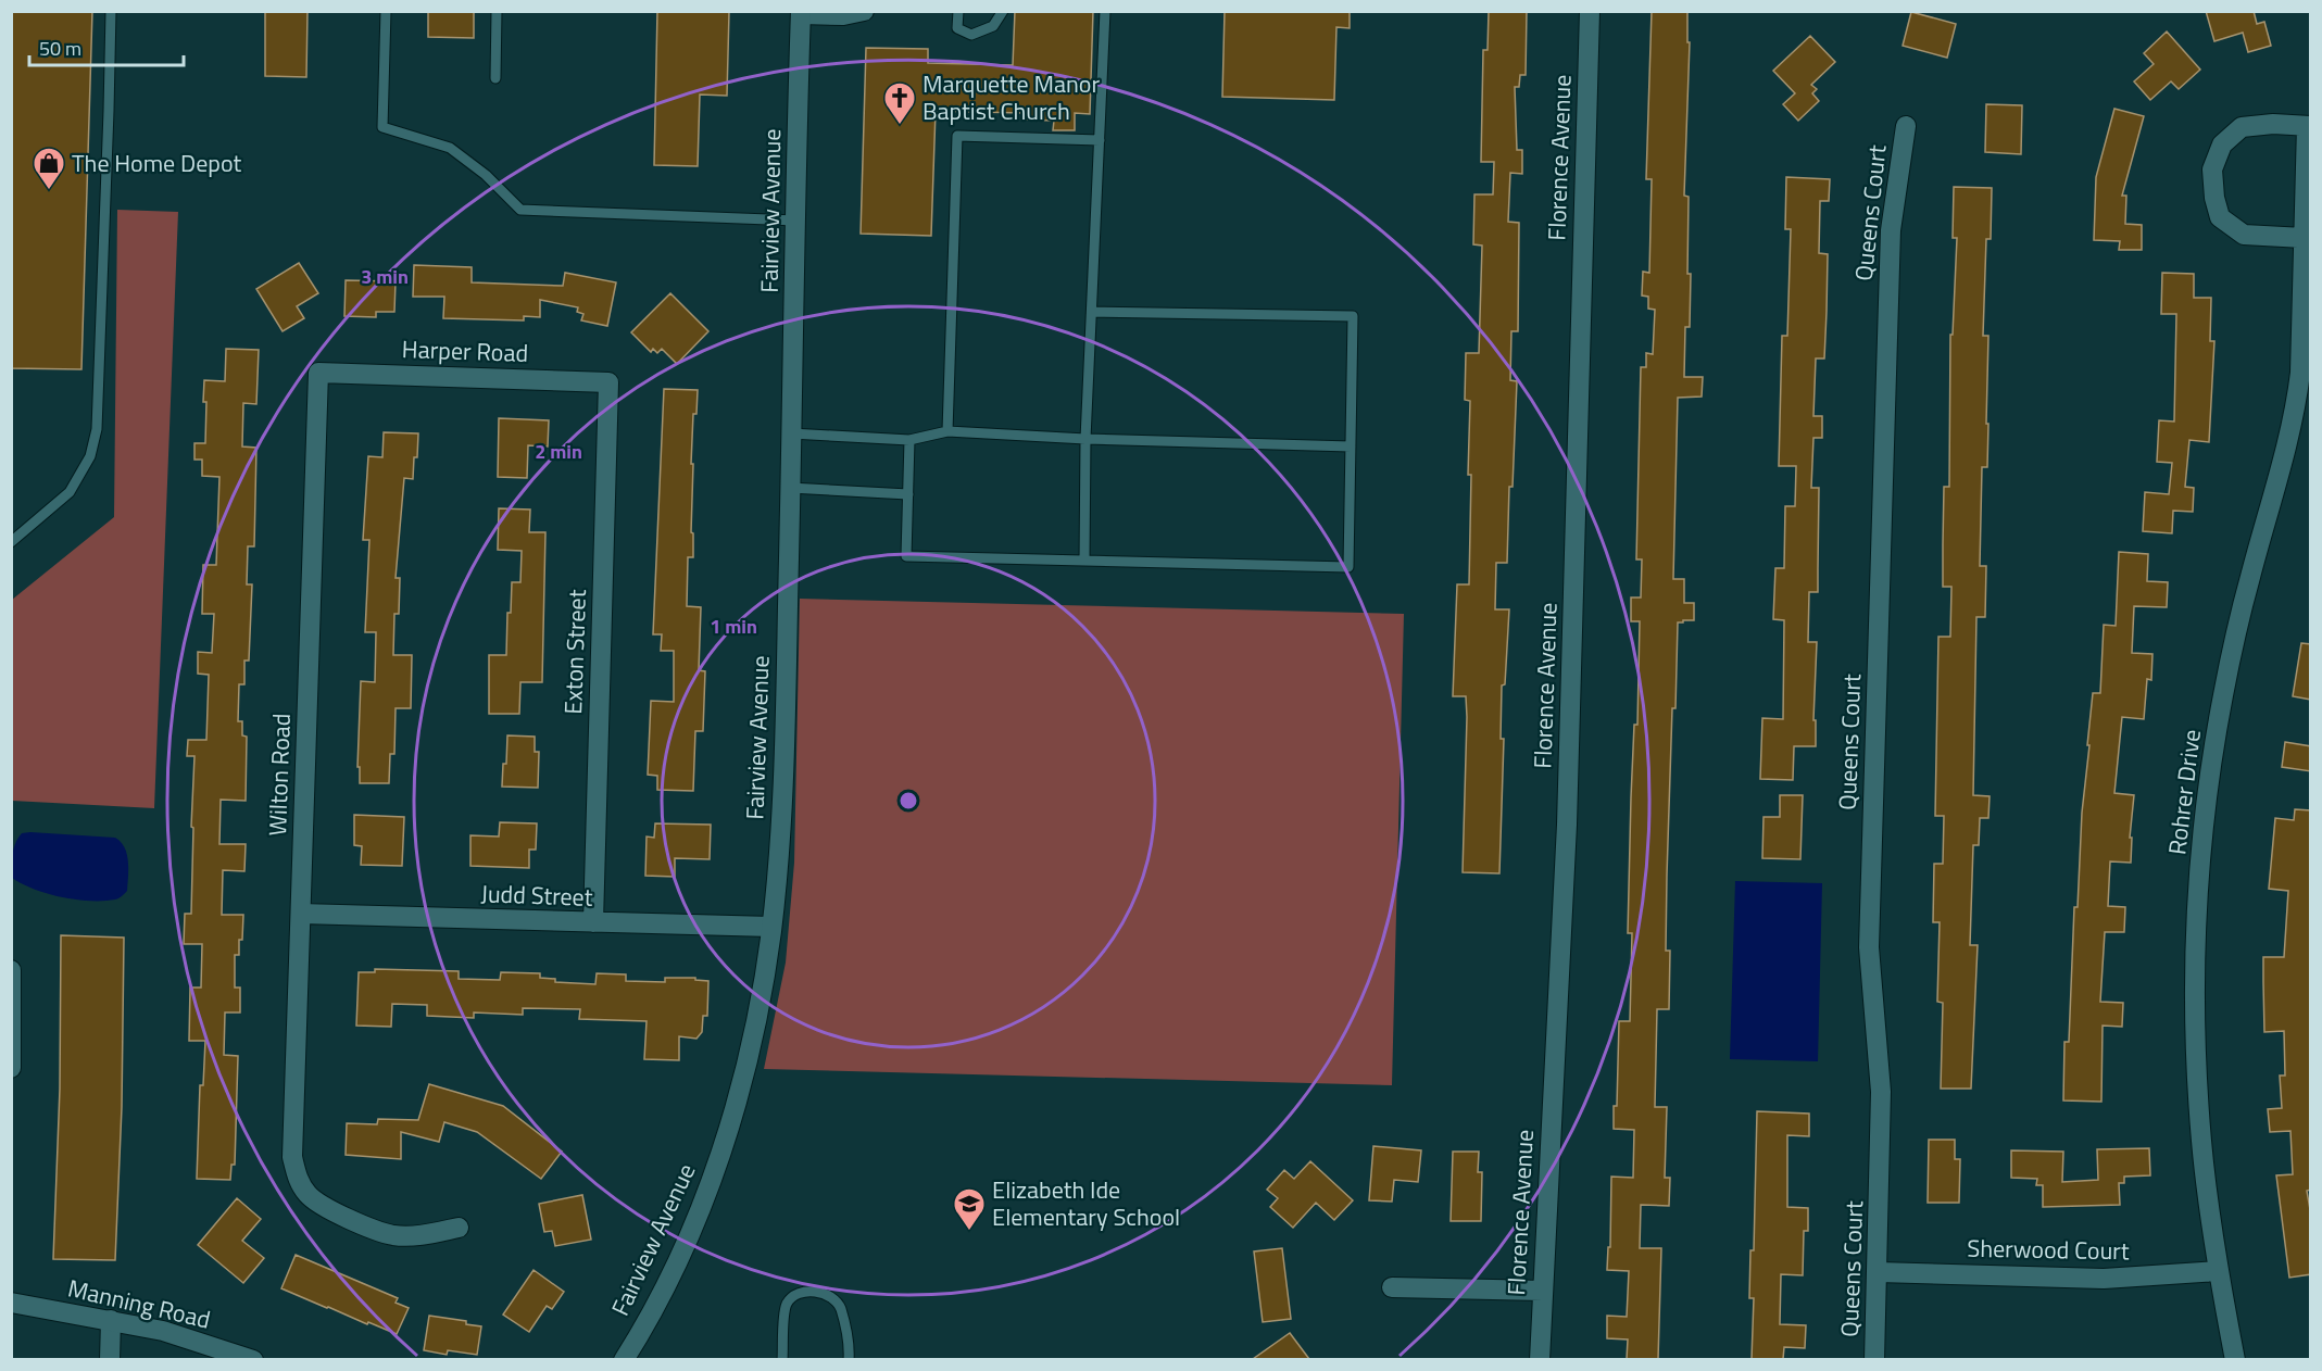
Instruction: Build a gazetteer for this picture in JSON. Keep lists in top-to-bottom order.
{
  "streets": {
    "street": [
      "Florence Avenue",
      "Fairview Avenue",
      "Queens Court",
      "Harper Road",
      "Exton Street",
      "Wilton Road",
      "Rohrer Drive",
      "Judd Street",
      "Sherwood Court",
      "Manning Road"
    ]
  },
  "crossings": [
    ["Fairview Avenue", "Judd Street"],
    ["Queens Court", "Sherwood Court"],
    ["Harper Road", "Exton Street"],
    ["Harper Road", "Wilton Road"],
    ["Exton Street", "Judd Street"],
    ["Wilton Road", "Judd Street"],
    ["Rohrer Drive", "Sherwood Court"]
  ],
  "places": {
    "church": ["Marquette Manor Baptist Church"],
    "shop": ["The Home Depot"],
    "school or university": ["Elizabeth Ide Elementary School"]
  },
  "scale_bar": "50 m",
  "rings": ["3 min", "2 min", "1 min"]
}
